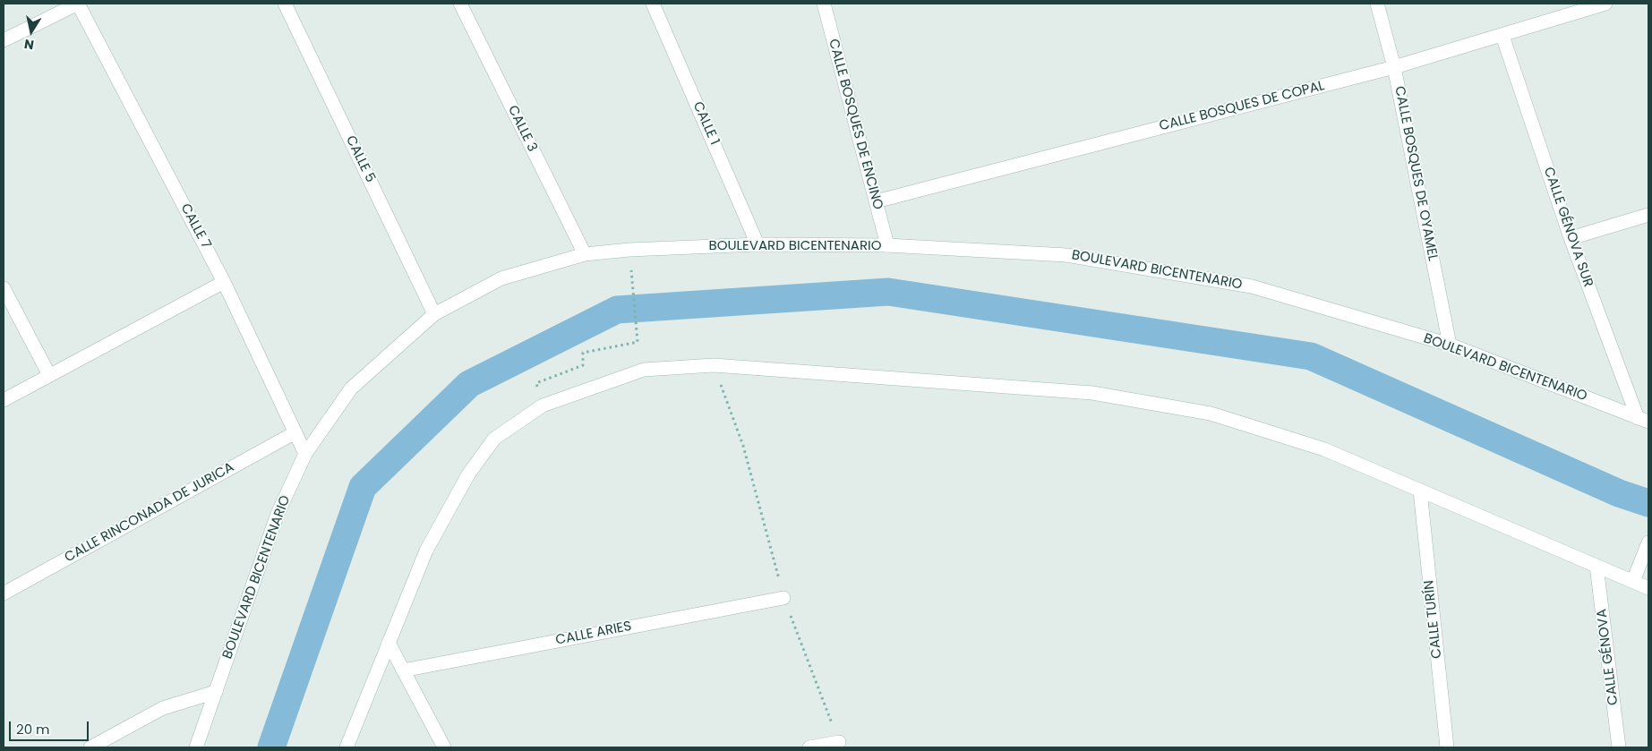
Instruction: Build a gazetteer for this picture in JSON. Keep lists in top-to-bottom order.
{
  "streets": {
    "street": [
      "CALLE BOSQUES DE COPAL",
      "CALLE 1",
      "CALLE BOSQUES DE ENCINO",
      "CALLE 3",
      "CALLE 5",
      "CALLE BOSQUES DE OYAMEL",
      "CALLE 7",
      "CALLE GÉNOVA SUR",
      "BOULEVARD BICENTENARIO",
      "CALLE RINCONADA DE JURICA",
      "CALLE TURÍN",
      "CALLE ARIES",
      "CALLE GÉNOVA"
    ]
  },
  "crossings": [
    ["CALLE BOSQUES DE COPAL", "CALLE BOSQUES DE ENCINO"],
    ["CALLE BOSQUES DE COPAL", "CALLE BOSQUES DE OYAMEL"],
    ["CALLE BOSQUES DE COPAL", "CALLE GÉNOVA SUR"],
    ["CALLE 1", "BOULEVARD BICENTENARIO"],
    ["CALLE BOSQUES DE ENCINO", "BOULEVARD BICENTENARIO"],
    ["CALLE 3", "BOULEVARD BICENTENARIO"],
    ["CALLE 5", "BOULEVARD BICENTENARIO"],
    ["CALLE BOSQUES DE OYAMEL", "BOULEVARD BICENTENARIO"],
    ["CALLE 7", "BOULEVARD BICENTENARIO"],
    ["CALLE 7", "CALLE RINCONADA DE JURICA"],
    ["CALLE GÉNOVA SUR", "BOULEVARD BICENTENARIO"]
  ],
  "scale_bar": "20 m",
  "north": "bottom"
}
